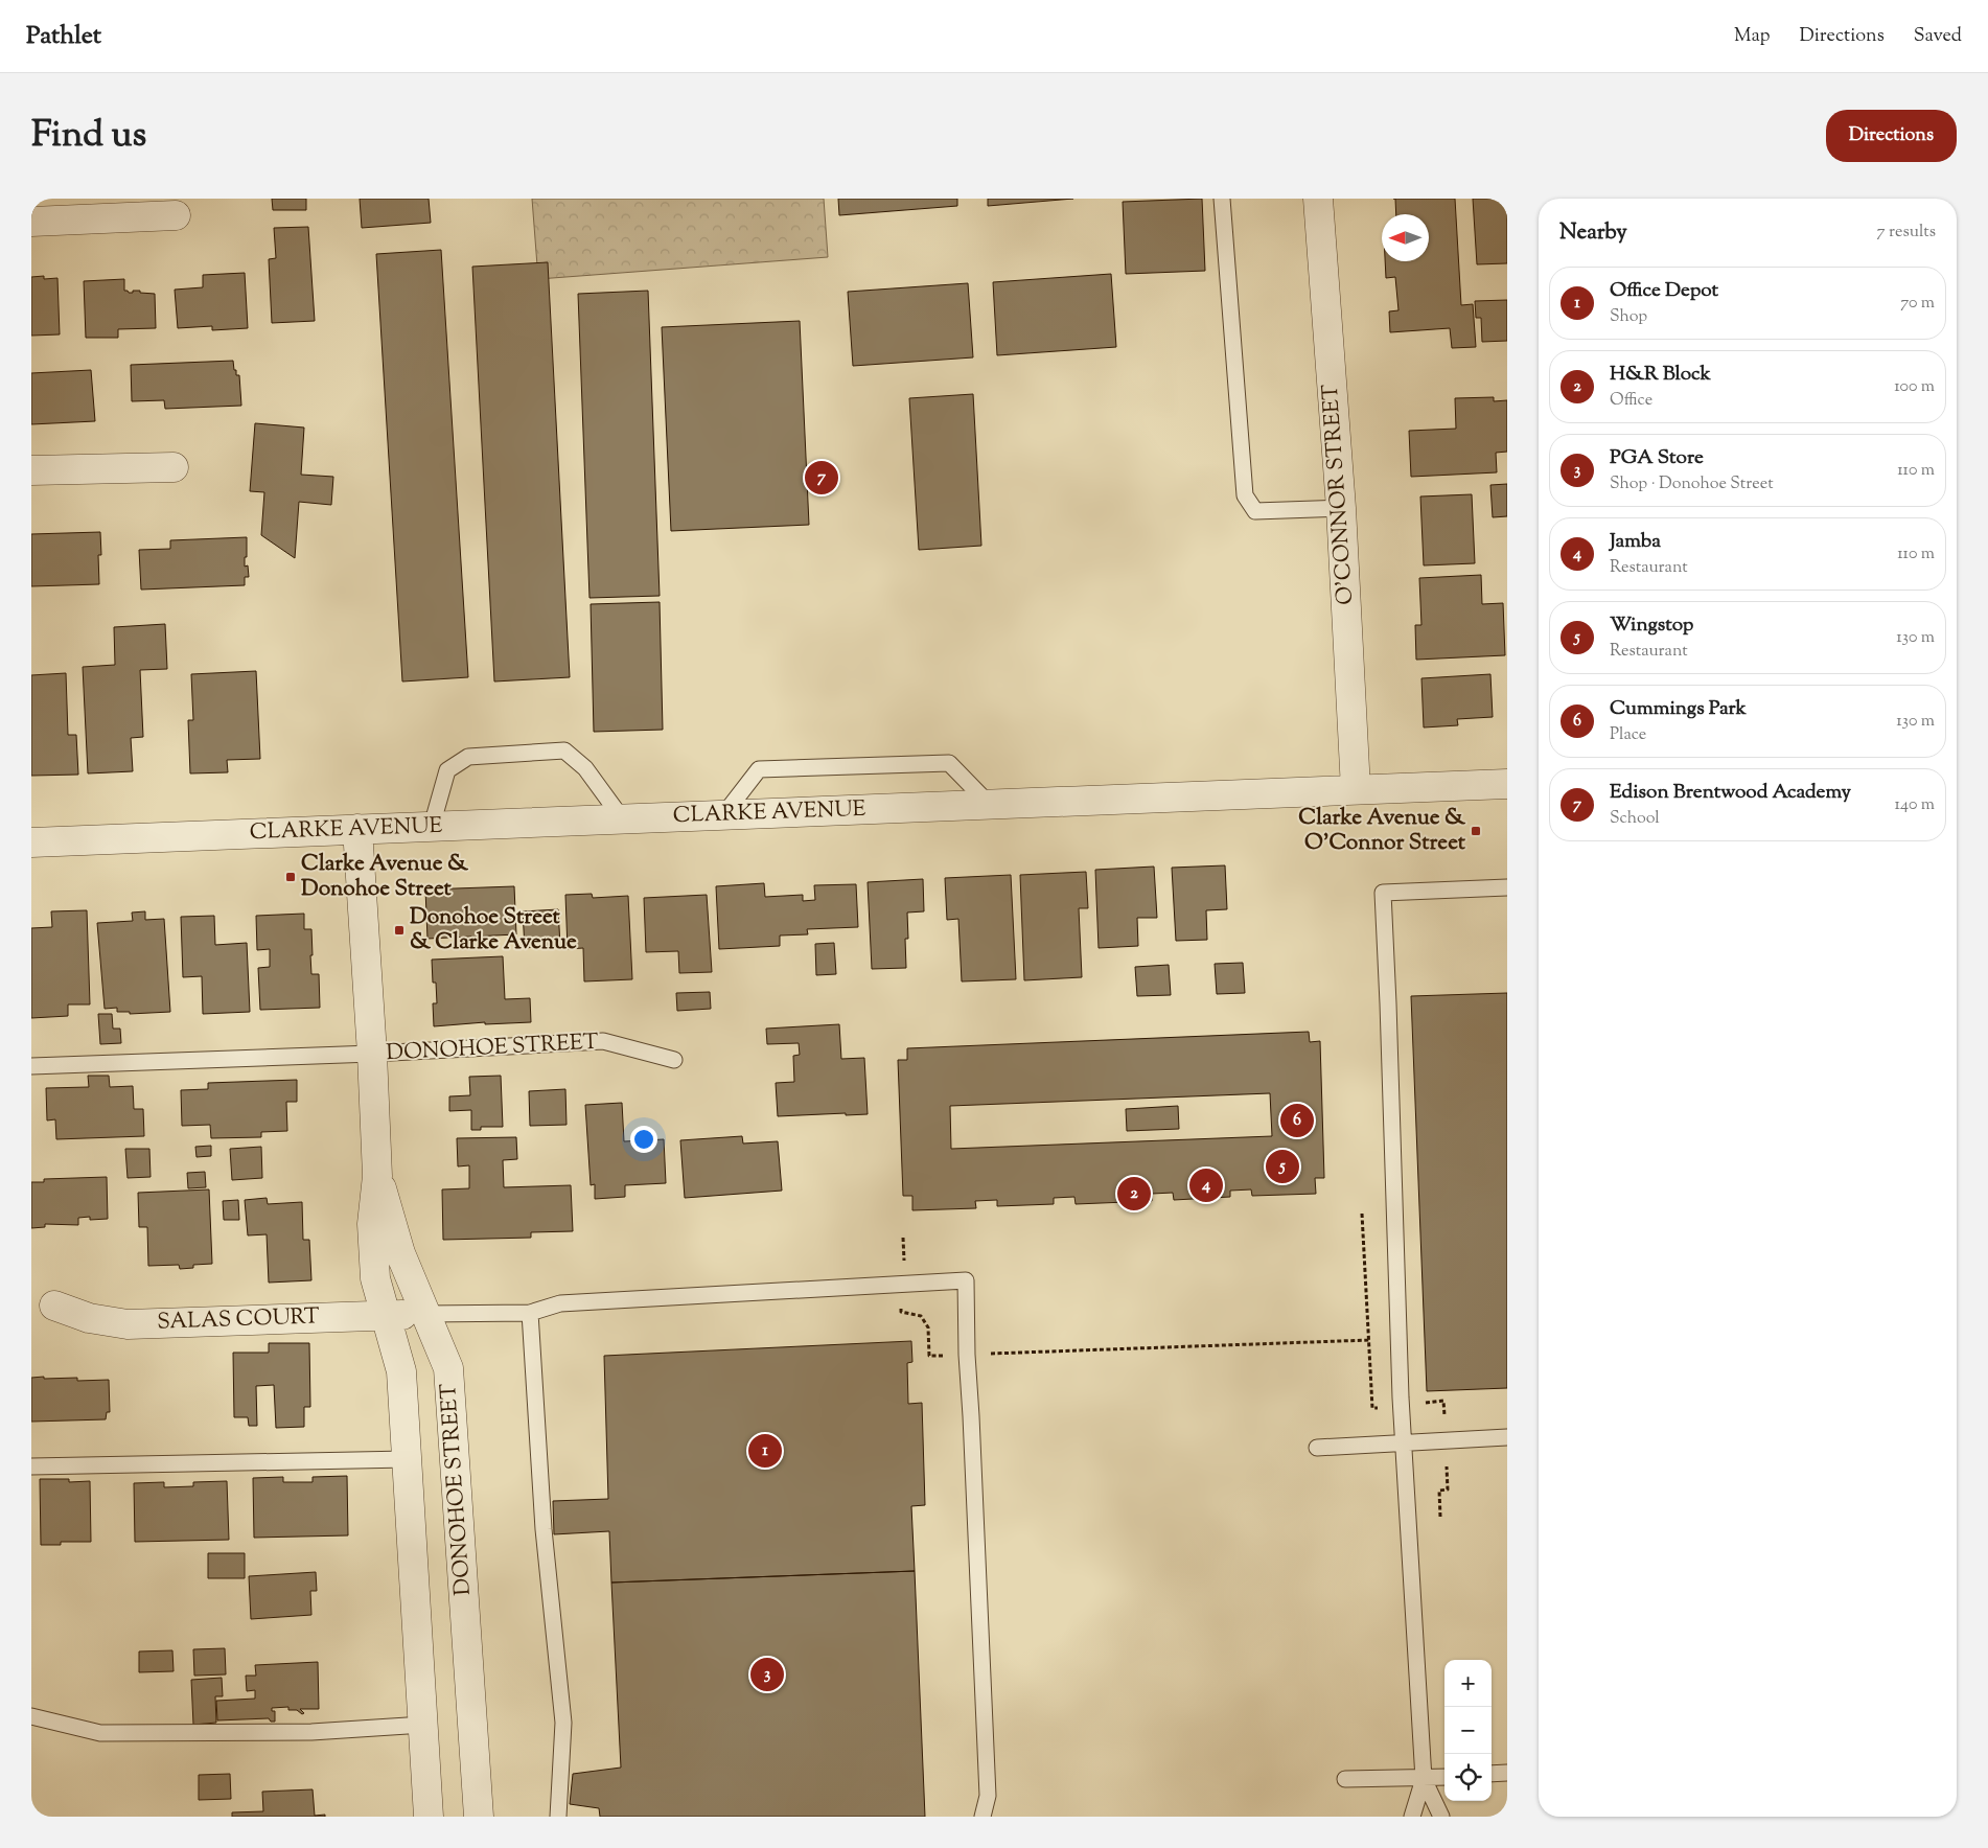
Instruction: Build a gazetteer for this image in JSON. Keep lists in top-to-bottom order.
{
  "streets": {
    "street": [
      "O'CONNOR STREET",
      "CLARKE AVENUE",
      "DONOHOE STREET",
      "SALAS COURT"
    ]
  },
  "crossings": [
    ["O'CONNOR STREET", "CLARKE AVENUE"],
    ["CLARKE AVENUE", "DONOHOE STREET"],
    ["DONOHOE STREET", "SALAS COURT"]
  ],
  "places": {
    "transit": ["Clarke Avenue & O'Connor Street", "Clarke Avenue & Donohoe Street", "Donohoe Street & Clarke Avenue"]
  },
  "north": "left",
  "page": {
    "header": "Pathlet",
    "nav": ["Map", "Directions", "Saved"],
    "title": "Find us",
    "buttons": "Directions",
    "heading": ["Nearby", "7 results"],
    "list": [
      {
        "mark": "1",
        "name": "Office Depot",
        "note": "Shop",
        "value": "70 m"
      },
      {
        "mark": "2",
        "name": "H&R Block",
        "note": "Office",
        "value": "100 m"
      },
      {
        "mark": "3",
        "name": "PGA Store",
        "note": "Shop · Donohoe Street",
        "value": "110 m"
      },
      {
        "mark": "4",
        "name": "Jamba",
        "note": "Restaurant",
        "value": "110 m"
      },
      {
        "mark": "5",
        "name": "Wingstop",
        "note": "Restaurant",
        "value": "130 m"
      },
      {
        "mark": "6",
        "name": "Cummings Park",
        "note": "Place",
        "value": "130 m"
      },
      {
        "mark": "7",
        "name": "Edison Brentwood Academy",
        "note": "School",
        "value": "140 m"
      }
    ],
    "pins": [
      "7",
      "6",
      "5",
      "4",
      "2",
      "1",
      "3"
    ],
    "map_buttons": ["+", "−"]
  }
}
